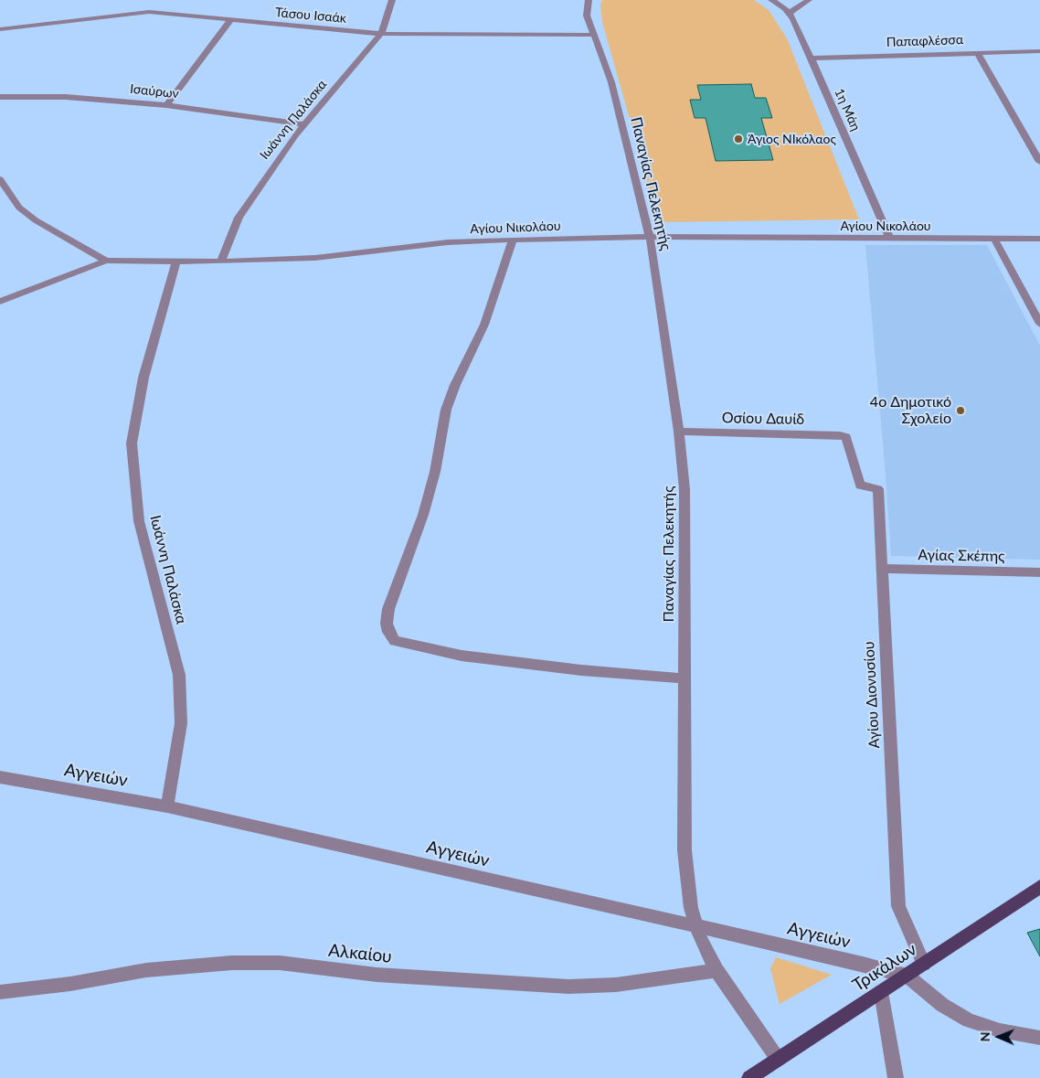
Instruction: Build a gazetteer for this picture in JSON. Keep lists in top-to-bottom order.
{
  "streets": {
    "main road": ["Τρικάλων"],
    "street": [
      "Τάσου Ισαάκ",
      "Παπαφλέσσα",
      "Ισαύρων",
      "1η Μάη",
      "Ιωάννη Παλάσκα",
      "Παναγίας Πελεκητής",
      "Αγίου Νικολάου",
      "Οσίου Δαυίδ",
      "Αγίας Σκέπης",
      "Αγίου Διονυσίου",
      "Αγγειών",
      "Αλκαίου"
    ]
  },
  "crossings": [
    ["Τάσου Ισαάκ", "Ιωάννη Παλάσκα"],
    ["Τάσου Ισαάκ", "Παναγίας Πελεκητής"],
    ["Παπαφλέσσα", "1η Μάη"],
    ["Ισαύρων", "Ιωάννη Παλάσκα"],
    ["1η Μάη", "Αγίου Νικολάου"],
    ["Ιωάννη Παλάσκα", "Αγίου Νικολάου"],
    ["Ιωάννη Παλάσκα", "Αγγειών"],
    ["Παναγίας Πελεκητής", "Αγίου Νικολάου"],
    ["Παναγίας Πελεκητής", "Οσίου Δαυίδ"],
    ["Παναγίας Πελεκητής", "Αγγειών"],
    ["Παναγίας Πελεκητής", "Αλκαίου"],
    ["Παναγίας Πελεκητής", "Τρικάλων"],
    ["Οσίου Δαυίδ", "Αγίου Διονυσίου"],
    ["Αγίας Σκέπης", "Αγίου Διονυσίου"],
    ["Αγίου Διονυσίου", "Τρικάλων"],
    ["Αγγειών", "Τρικάλων"]
  ],
  "places": ["Άγιος ΝΙκόλαος", "4ο Δημοτικό Σχολείο"],
  "north": "left"
}
